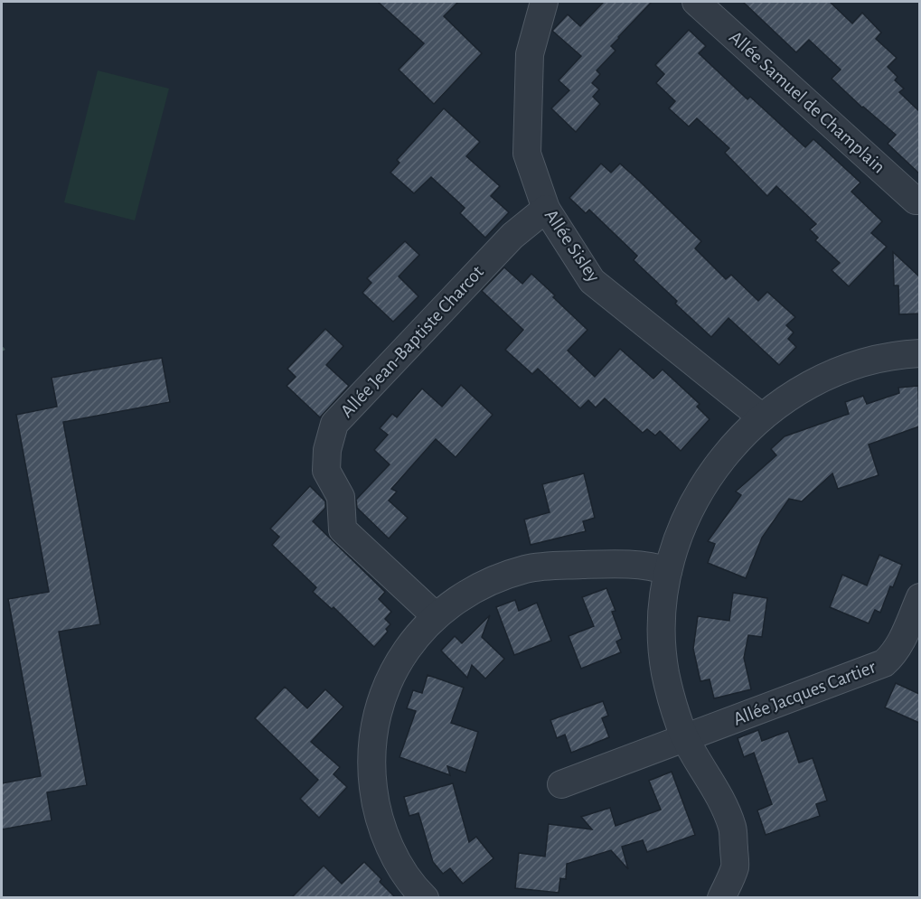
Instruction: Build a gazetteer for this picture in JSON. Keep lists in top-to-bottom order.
{
  "streets": {
    "street": [
      "Allée Samuel de Champlain",
      "Allée Sisley",
      "Allée Jean-Baptiste Charcot",
      "Allée Jacques Cartier"
    ]
  },
  "crossings": [
    ["Allée Sisley", "Allée Jean-Baptiste Charcot"]
  ]
}
